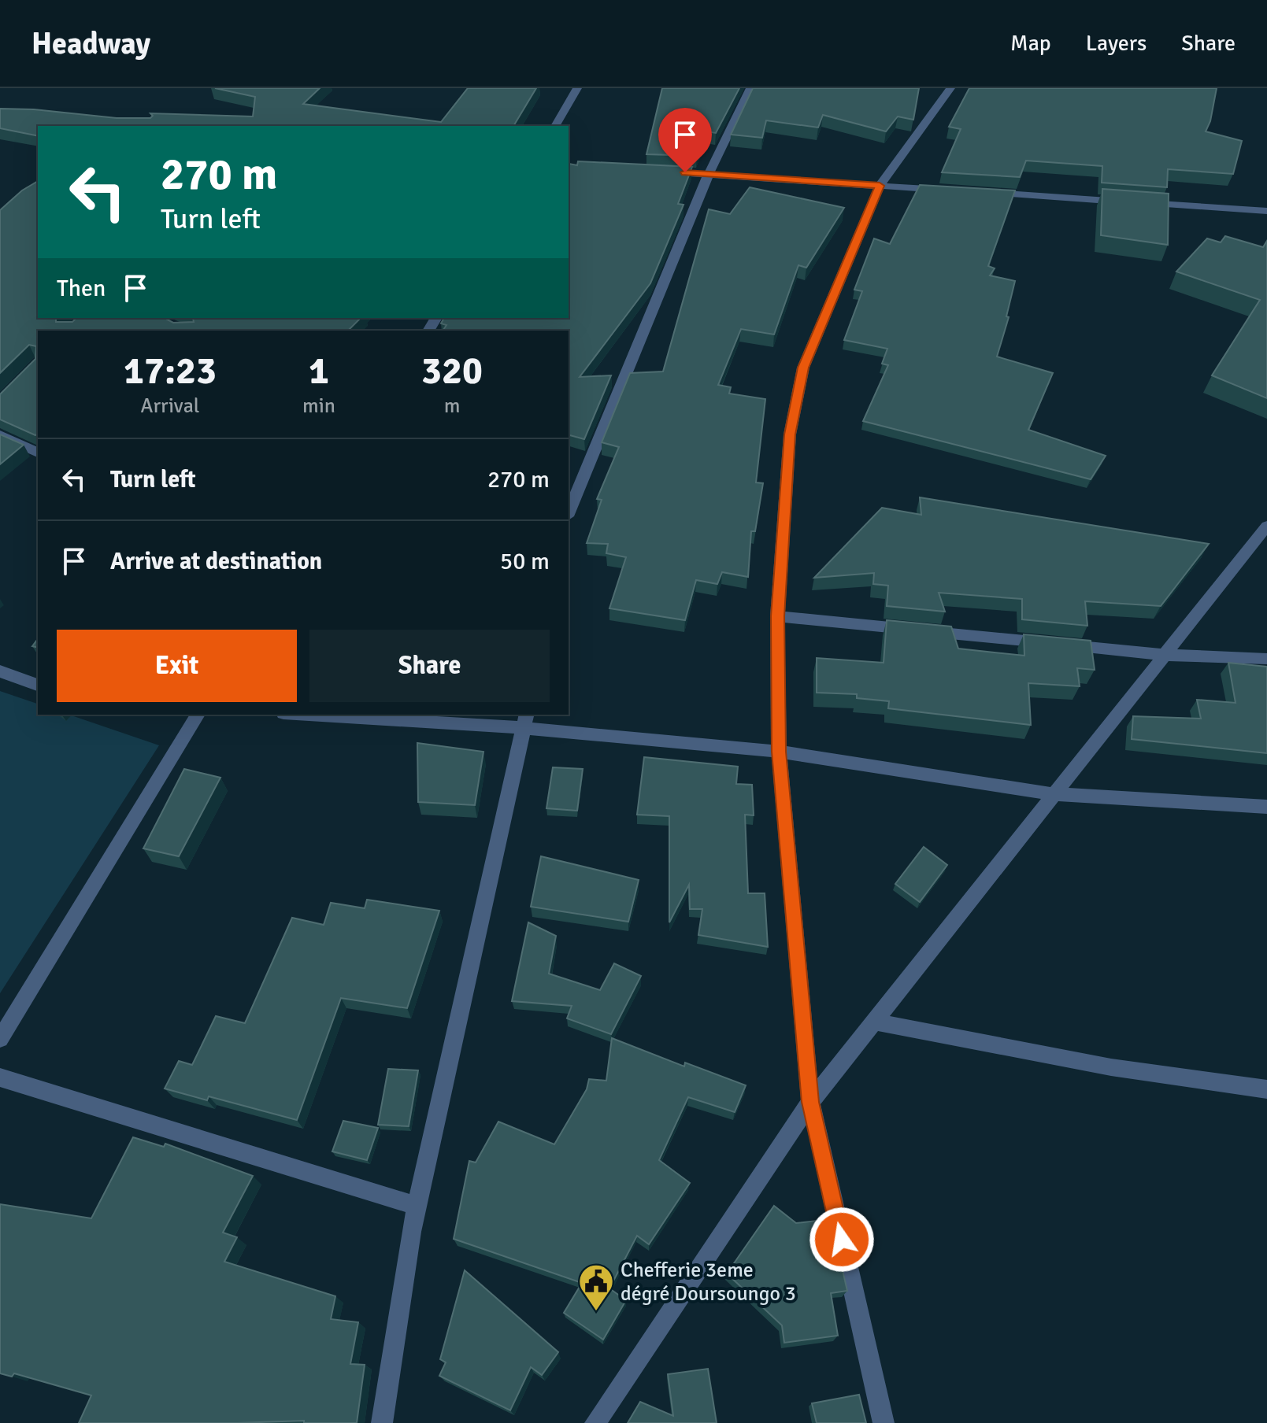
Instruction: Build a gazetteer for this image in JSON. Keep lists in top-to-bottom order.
{
  "places": {
    "public building": ["Chefferie 3eme dégré Doursoungo 3"]
  },
  "page": {
    "header": "Headway",
    "nav": ["Map", "Layers", "Share"],
    "turn": ["270 m", "Turn left"],
    "then": "Then",
    "eta": [
      "17:23",
      "Arrival",
      "1",
      "min",
      "320",
      "m"
    ],
    "list": [
      {
        "name": "Turn left",
        "value": "270 m"
      },
      {
        "name": "Arrive at destination",
        "value": "50 m"
      }
    ],
    "buttons": ["Exit", "Share"]
  }
}
